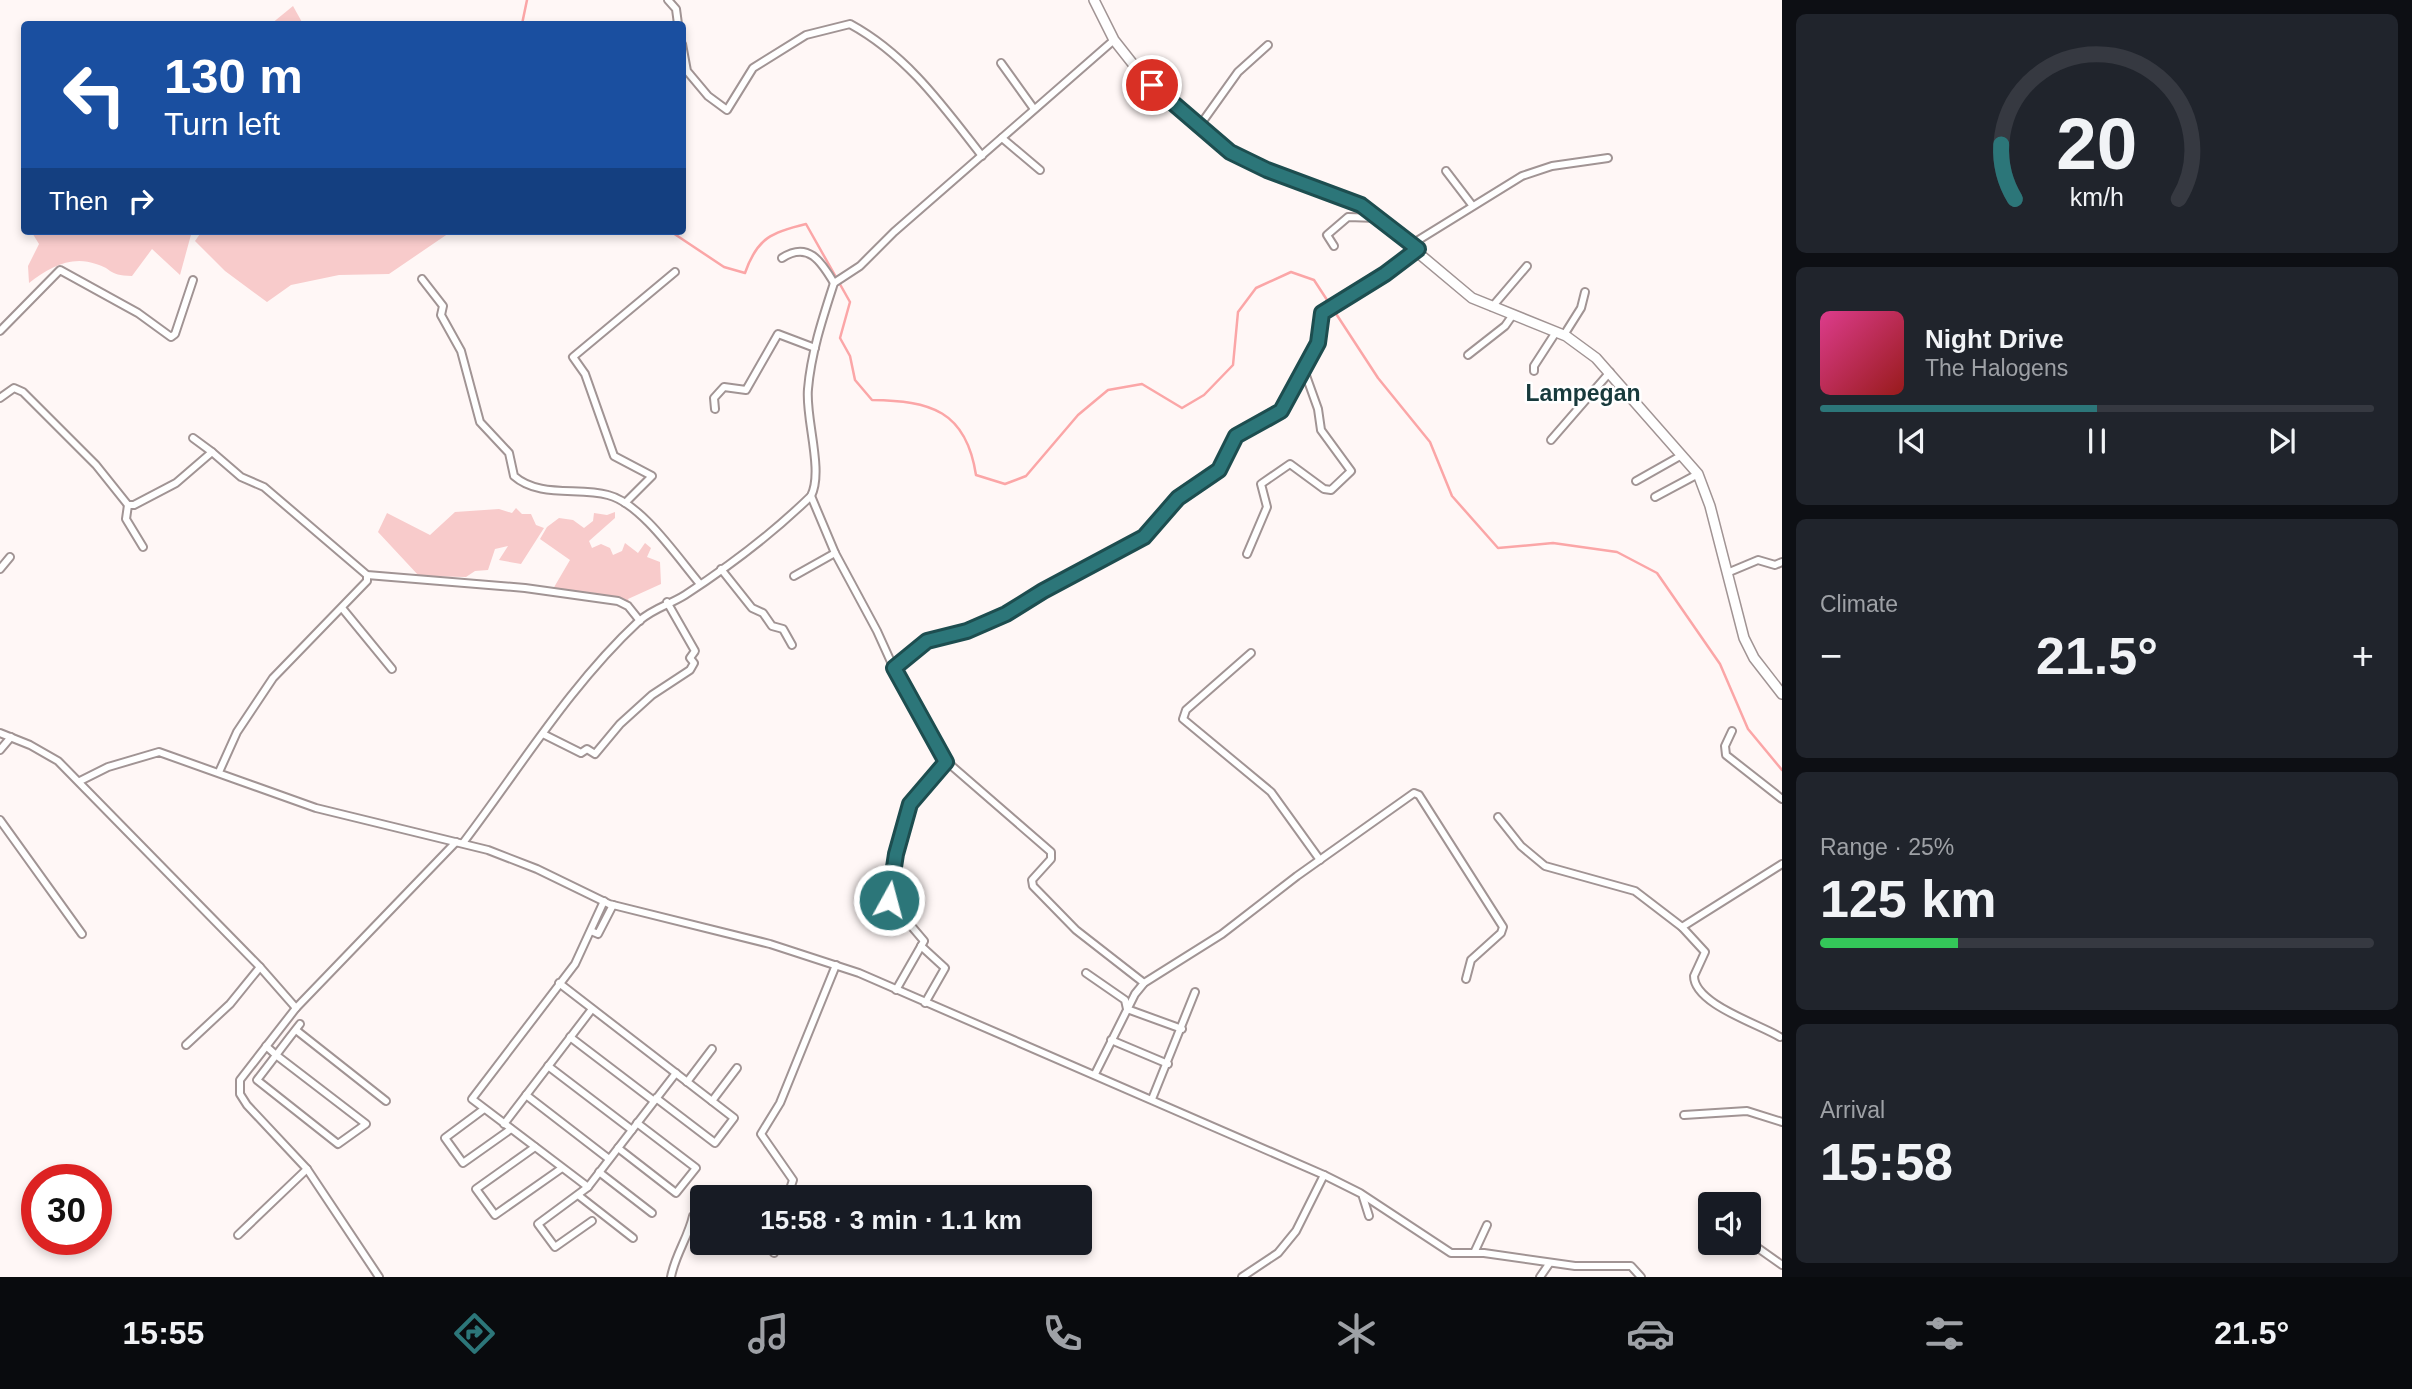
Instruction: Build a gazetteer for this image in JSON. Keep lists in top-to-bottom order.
{
  "districts": ["Lampegan"],
  "page": {
    "turn": ["130 m", "Turn left"],
    "then": "Then",
    "song": ["Night Drive", "The Halogens"],
    "tile": [
      "Climate",
      ["Range · 25%", "125 km"],
      ["Arrival", "15:58"]
    ],
    "heat": ["−", "21.5°", "+"],
    "limit": "30",
    "trip": "15:58 · 3 min · 1.1 km",
    "tabs": ["15:55", "21.5°"],
    "gauge": ["20", "km/h"]
  }
}
